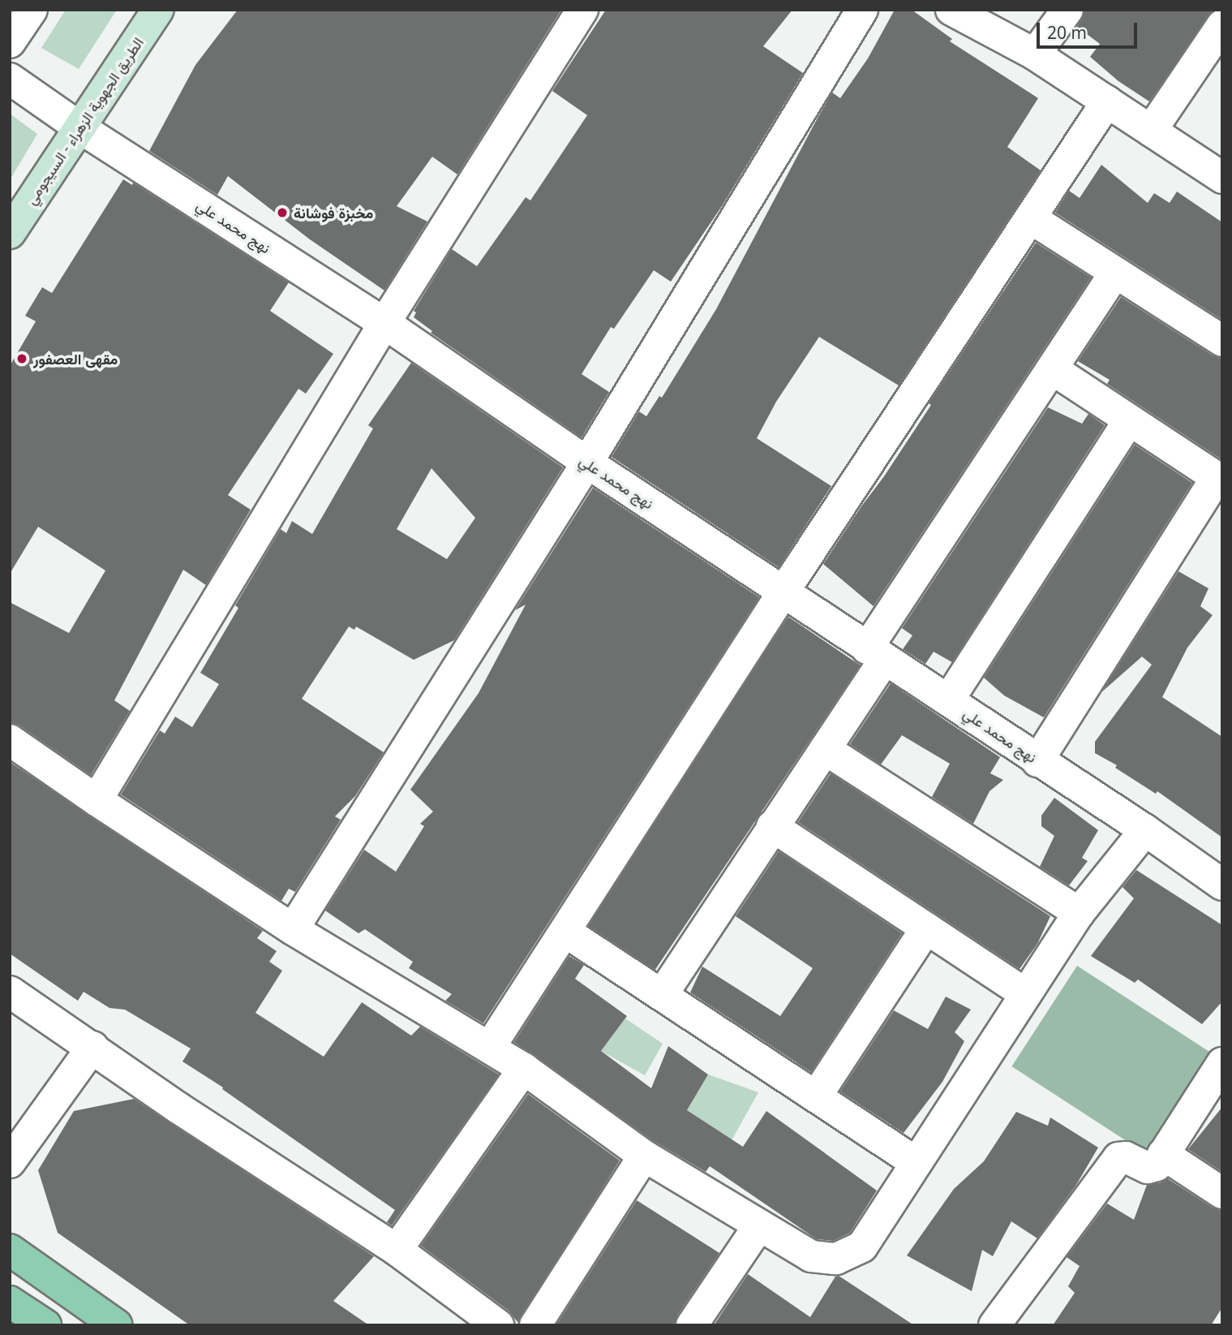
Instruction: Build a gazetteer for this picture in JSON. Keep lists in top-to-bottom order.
{
  "streets": {
    "main road": ["الطريق الجهوية الزهراء - السيجومي"],
    "street": ["نهج محمد علي"]
  },
  "crossings": [
    ["الطريق الجهوية الزهراء - السيجومي", "نهج محمد علي"]
  ],
  "places": ["مخبزة فوشانة", "مقهى العصفور"],
  "scale_bar": "20 m"
}
